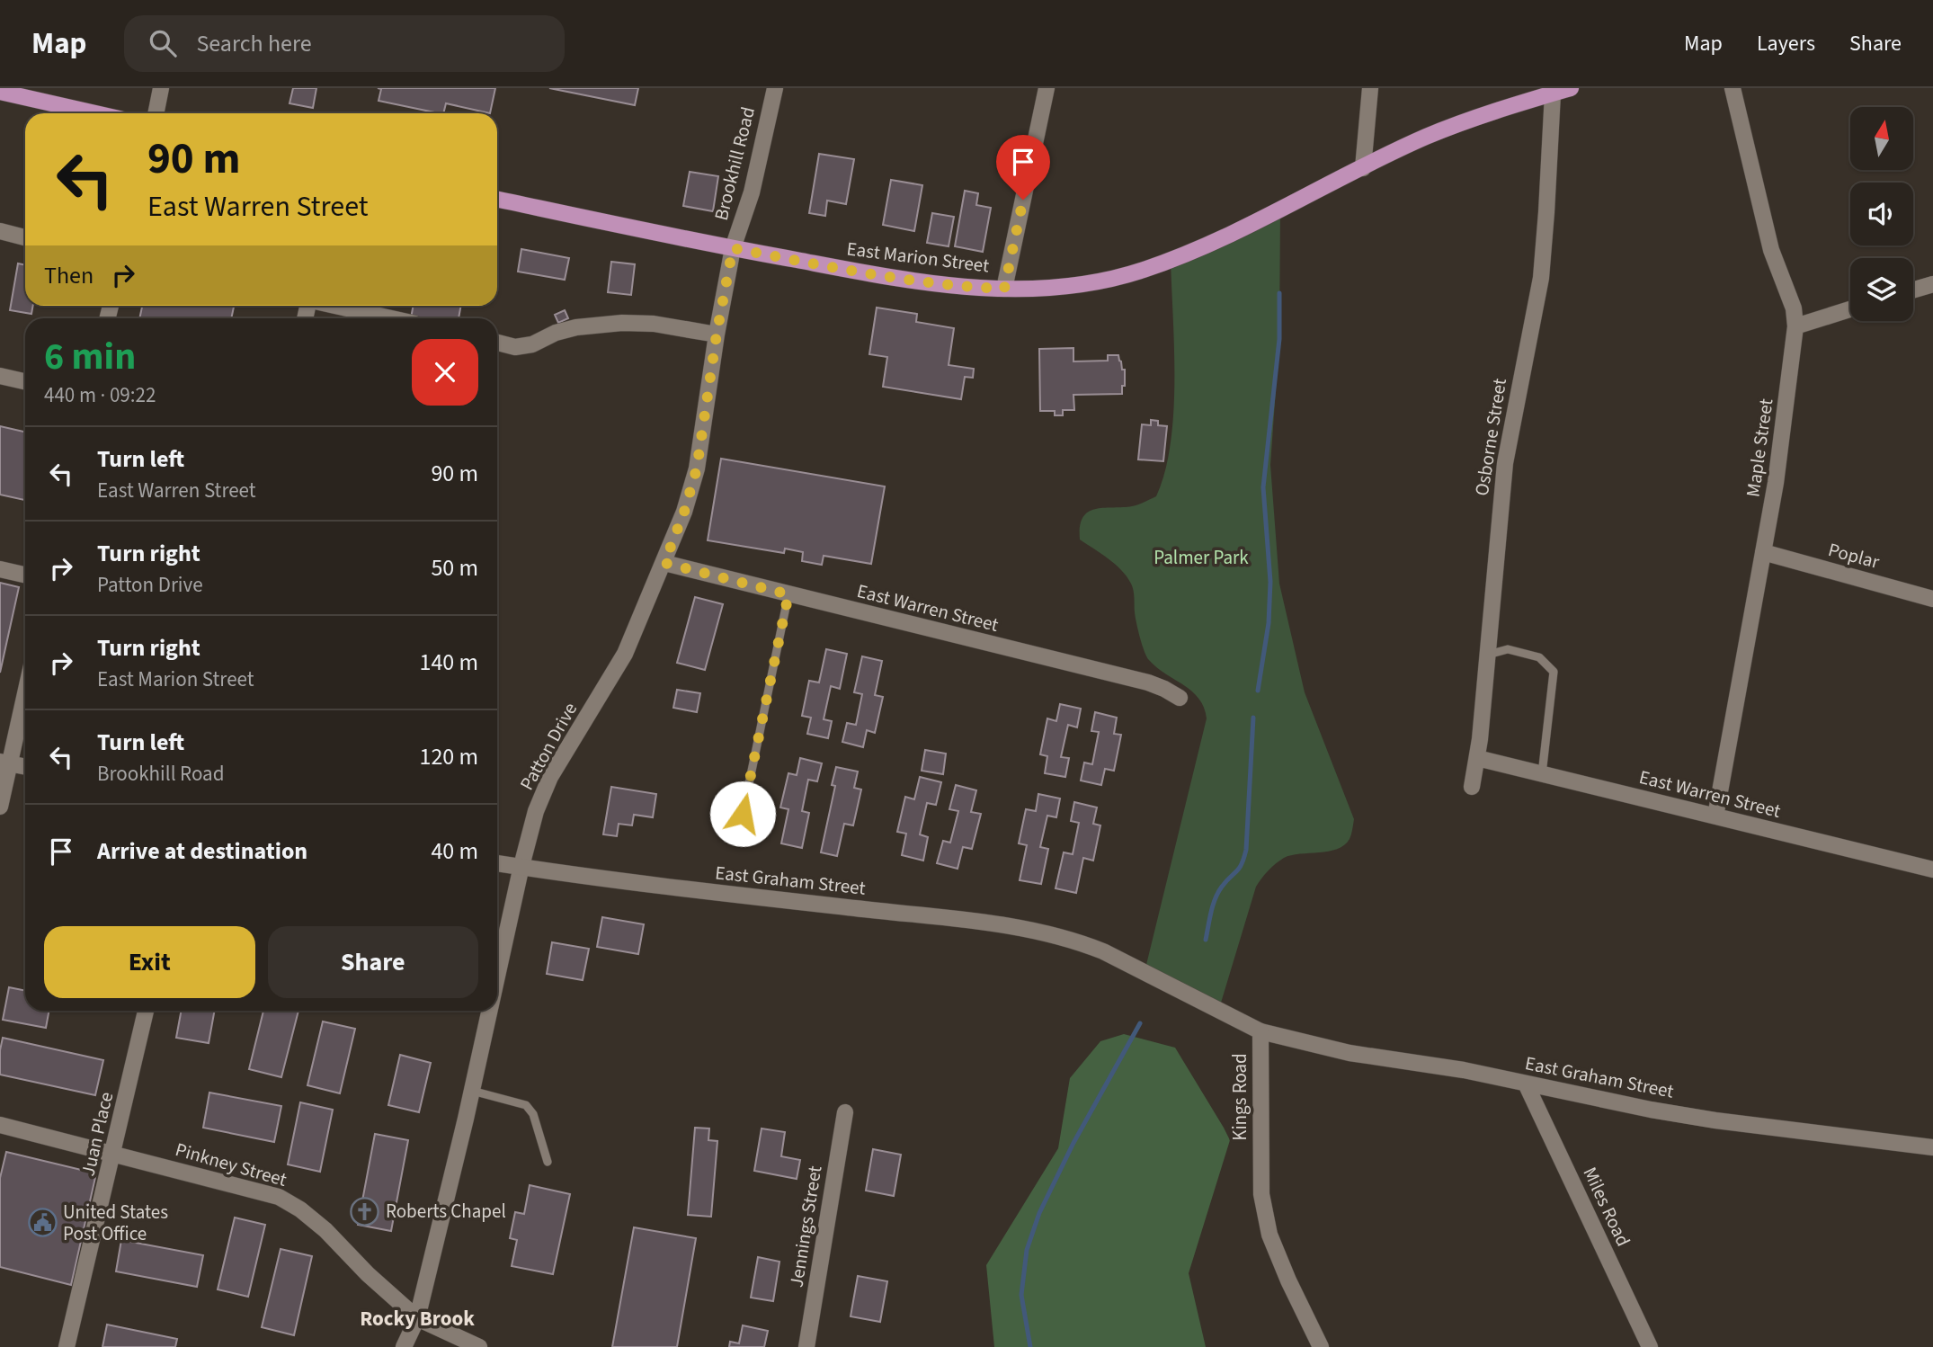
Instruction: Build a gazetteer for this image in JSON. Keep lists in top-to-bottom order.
{
  "streets": {
    "main road": ["East Marion Street"],
    "street": [
      "Brookhill Road",
      "Osborne Street",
      "Maple Street",
      "Poplar",
      "East Warren Street",
      "Patton Drive",
      "East Graham Street",
      "Kings Road",
      "Juan Place",
      "Pinkney Street",
      "Miles Road",
      "Jennings Street"
    ]
  },
  "crossings": [
    ["Brookhill Road", "East Marion Street"],
    ["Brookhill Road", "Patton Drive"],
    ["East Marion Street", "Osborne Street"],
    ["East Marion Street", "Patton Drive"],
    ["Osborne Street", "East Warren Street"],
    ["Maple Street", "Poplar"],
    ["Maple Street", "East Warren Street"],
    ["East Warren Street", "Patton Drive"],
    ["Patton Drive", "East Graham Street"],
    ["Patton Drive", "Pinkney Street"],
    ["East Graham Street", "Kings Road"],
    ["East Graham Street", "Miles Road"],
    ["Juan Place", "Pinkney Street"]
  ],
  "districts": ["Rocky Brook"],
  "parks": ["Palmer Park"],
  "places": {
    "church": ["Roberts Chapel"],
    "public building": ["United States Post Office"]
  },
  "north": "top",
  "page": {
    "header": "Map",
    "search": "Search here",
    "nav": ["Map", "Layers", "Share"],
    "turn": ["90 m", "East Warren Street"],
    "then": "Then",
    "heading": ["6 min", "440 m · 09:22"],
    "list": [
      {
        "name": "Turn left",
        "note": "East Warren Street",
        "value": "90 m"
      },
      {
        "name": "Turn right",
        "note": "Patton Drive",
        "value": "50 m"
      },
      {
        "name": "Turn right",
        "note": "East Marion Street",
        "value": "140 m"
      },
      {
        "name": "Turn left",
        "note": "Brookhill Road",
        "value": "120 m"
      },
      {
        "name": "Arrive at destination",
        "value": "40 m"
      }
    ],
    "buttons": ["Exit", "Share"]
  }
}
